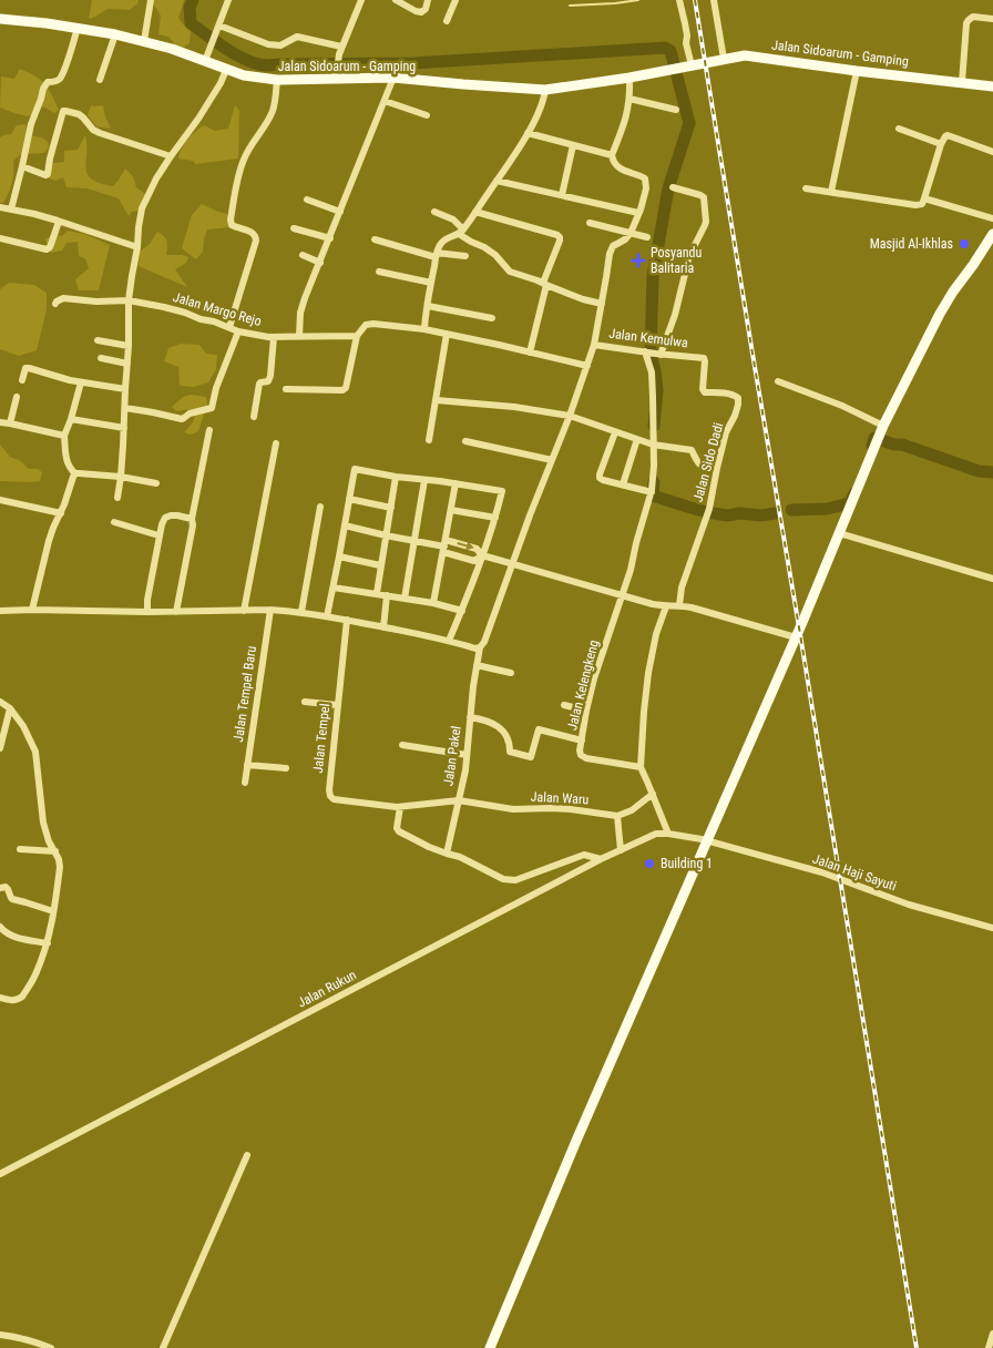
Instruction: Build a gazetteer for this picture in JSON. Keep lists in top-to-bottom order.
{
  "streets": {
    "main road": ["Jalan Sidoarum - Gamping"],
    "street": [
      "Jalan Margo Rejo",
      "Jalan Kemulwa",
      "Jalan Sido Dadi",
      "Jalan Kelengkeng",
      "Jalan Tempel Baru",
      "Jalan Tempel",
      "Jalan Pakel",
      "Jalan Waru",
      "Jalan Haji Sayuti",
      "Jalan Rukun"
    ]
  },
  "crossings": [
    ["Jalan Kemulwa", "Jalan Sido Dadi"],
    ["Jalan Kemulwa", "Jalan Kelengkeng"],
    ["Jalan Kemulwa", "Jalan Pakel"],
    ["Jalan Tempel", "Jalan Pakel"],
    ["Jalan Tempel", "Jalan Waru"],
    ["Jalan Pakel", "Jalan Waru"],
    ["Jalan Haji Sayuti", "Jalan Rukun"]
  ],
  "places": {
    "other": ["Masjid Al-Ikhlas", "Building 1"],
    "health": ["Posyandu Balitaria"]
  }
}
